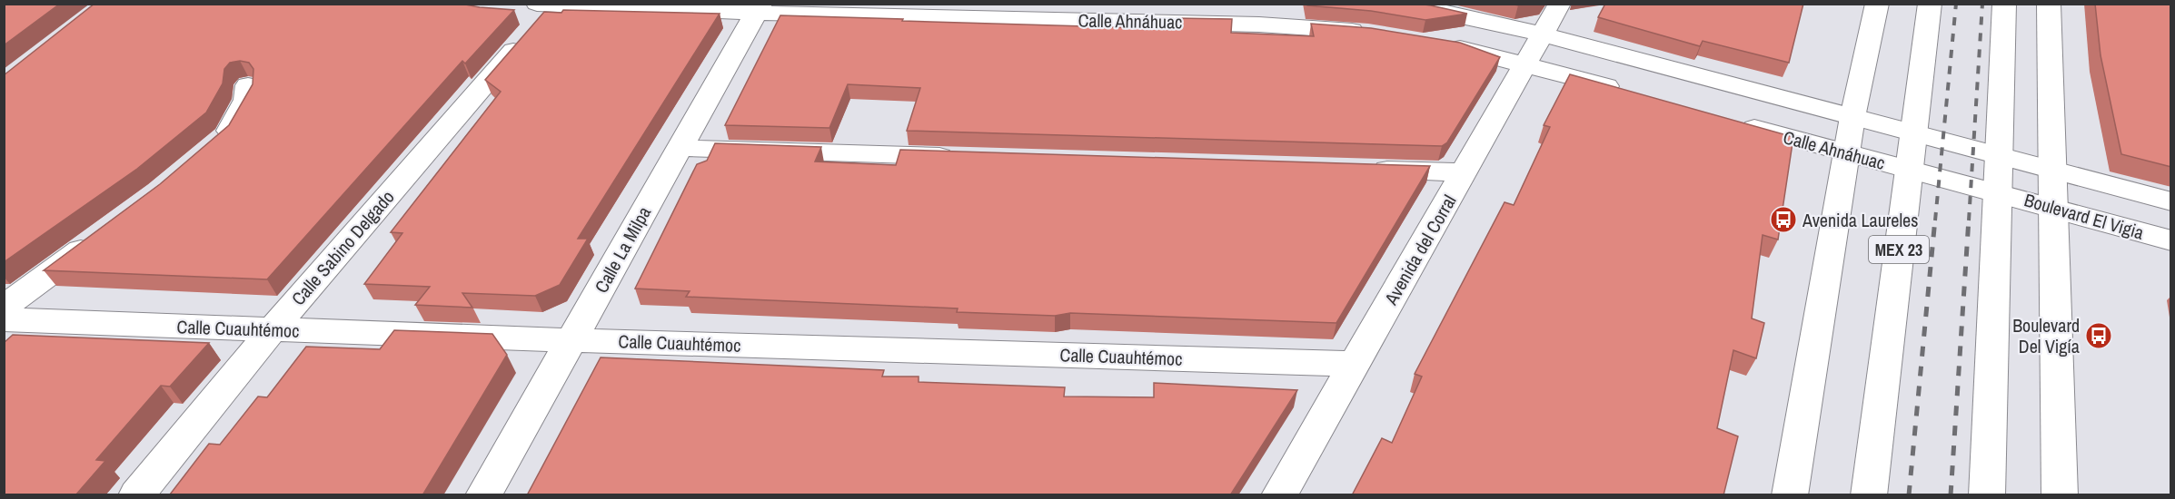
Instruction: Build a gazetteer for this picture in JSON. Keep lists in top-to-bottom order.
{
  "streets": {
    "street": [
      "Calle Ahnáhuac",
      "Boulevard El Vigia",
      "Calle Sabino Delgado",
      "Calle La Milpa",
      "Avenida del Corral",
      "MEX 23",
      "Calle Cuauhtémoc"
    ]
  },
  "crossings": [
    ["Calle Ahnáhuac", "Boulevard El Vigia"],
    ["Calle Ahnáhuac", "Calle Sabino Delgado"],
    ["Calle Ahnáhuac", "Calle La Milpa"],
    ["Calle Ahnáhuac", "Avenida del Corral"],
    ["Calle Ahnáhuac", "MEX 23"],
    ["Calle Sabino Delgado", "Calle Cuauhtémoc"],
    ["Calle La Milpa", "Calle Cuauhtémoc"],
    ["Avenida del Corral", "Calle Cuauhtémoc"]
  ],
  "places": {
    "bus stop": ["Avenida Laureles", "Boulevard Del Vigía"]
  }
}
